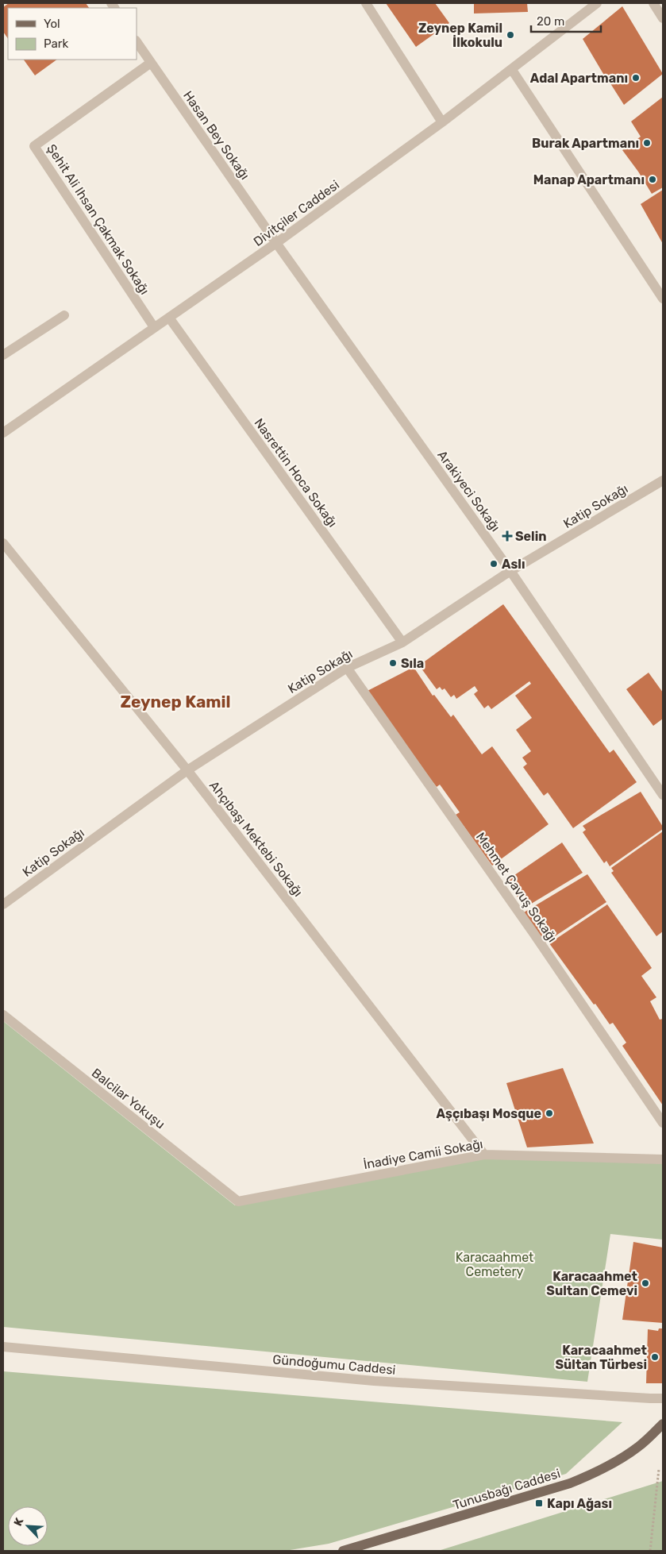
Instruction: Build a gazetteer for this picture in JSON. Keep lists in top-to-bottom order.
{
  "streets": {
    "main road": ["Tunusbağı Caddesi"],
    "street": [
      "Hasan Bey Sokağı",
      "Divitçiler Caddesi",
      "Şehit Ali Ihsan Çakmak Sokağı",
      "Nasrettin Hoca Sokağı",
      "Arakiyeci Sokağı",
      "Katip Sokağı",
      "Ahçıbaşı Mektebi Sokağı",
      "Mehmet Çavuş Sokağı",
      "Balcilar Yokuşu",
      "İnadiye Camii Sokağı",
      "Gündoğumu Caddesi"
    ]
  },
  "crossings": [
    ["Hasan Bey Sokağı", "Divitçiler Caddesi"],
    ["Hasan Bey Sokağı", "Şehit Ali Ihsan Çakmak Sokağı"],
    ["Hasan Bey Sokağı", "Arakiyeci Sokağı"],
    ["Divitçiler Caddesi", "Şehit Ali Ihsan Çakmak Sokağı"],
    ["Divitçiler Caddesi", "Nasrettin Hoca Sokağı"],
    ["Divitçiler Caddesi", "Arakiyeci Sokağı"],
    ["Nasrettin Hoca Sokağı", "Katip Sokağı"],
    ["Arakiyeci Sokağı", "Katip Sokağı"],
    ["Katip Sokağı", "Ahçıbaşı Mektebi Sokağı"],
    ["Katip Sokağı", "Mehmet Çavuş Sokağı"],
    ["Ahçıbaşı Mektebi Sokağı", "İnadiye Camii Sokağı"],
    ["Balcilar Yokuşu", "İnadiye Camii Sokağı"]
  ],
  "districts": ["Zeynep Kamil"],
  "parks": ["Karacaahmet Cemetery"],
  "places": {
    "other": [
      "Zeynep Kamil İlkokulu",
      "Adal Apartmanı",
      "Burak Apartmanı",
      "Manap Apartmanı",
      "Aslı",
      "Sıla",
      "Aşçıbaşı Mosque",
      "Karacaahmet Sultan Cemevi",
      "Karacaahmet Sültan Türbesi"
    ],
    "health": ["Selin"],
    "transit": ["Kapı Ağası"]
  },
  "legend": ["Yol", "Park"],
  "scale_bar": "20 m",
  "north": "top left"
}
